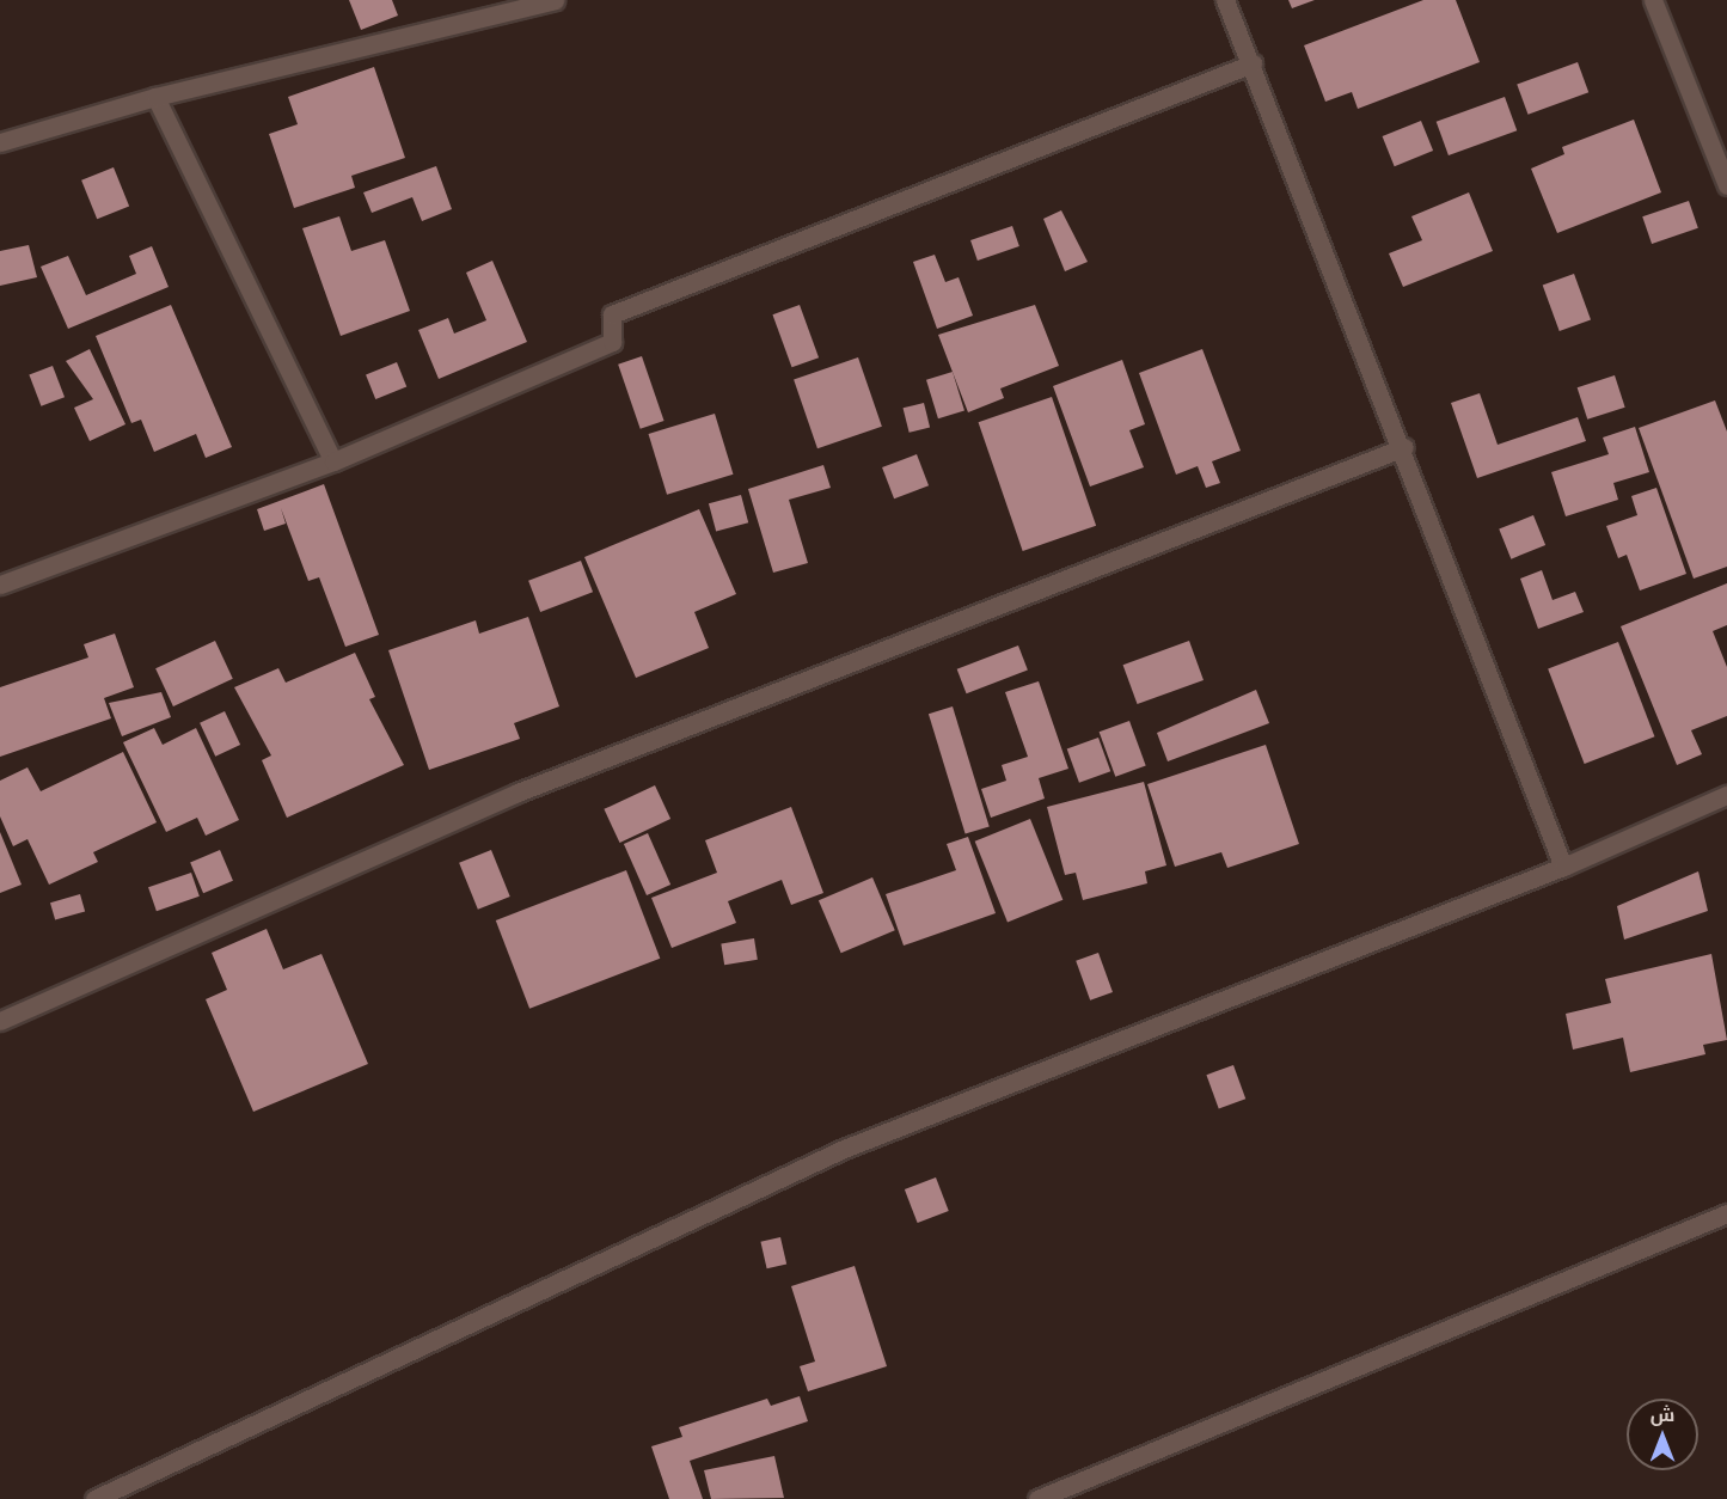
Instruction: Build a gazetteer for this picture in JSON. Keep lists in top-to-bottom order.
{
  "north": "top"
}
